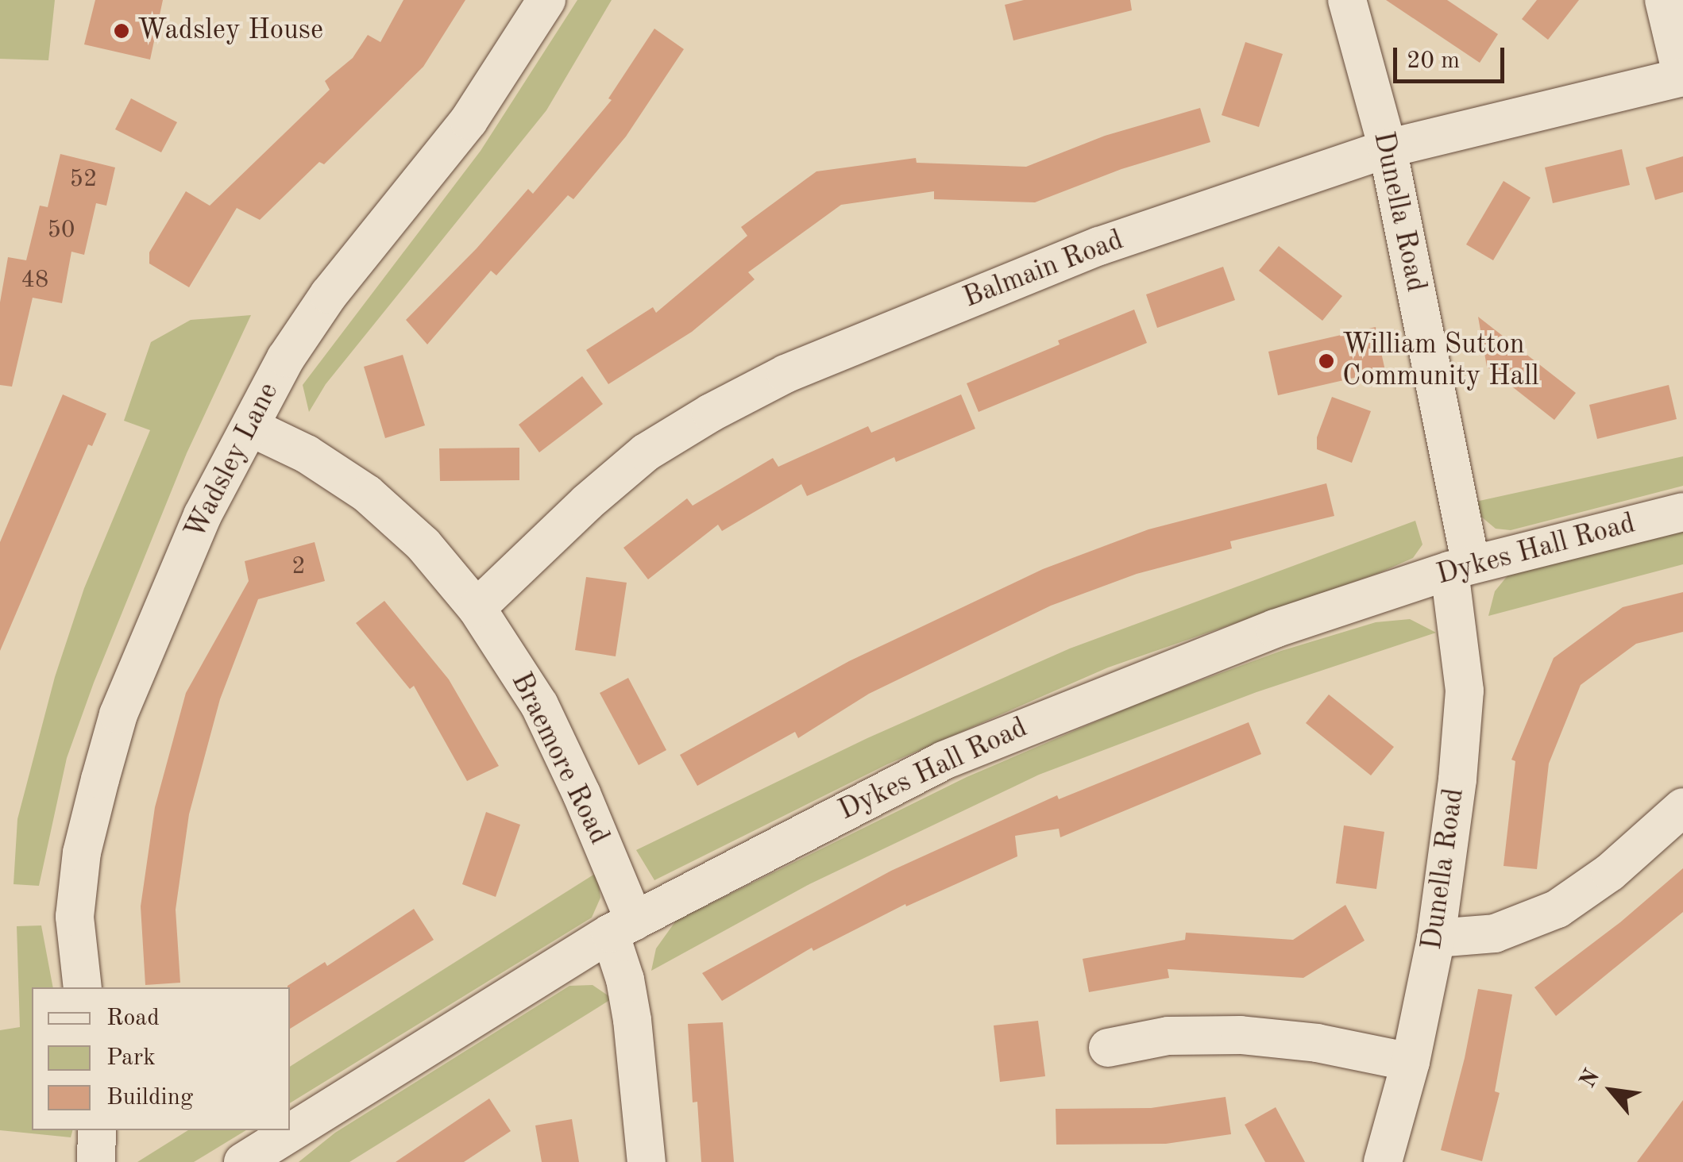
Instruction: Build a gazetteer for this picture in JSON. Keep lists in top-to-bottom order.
{
  "streets": {
    "street": [
      "Dunella Road",
      "Balmain Road",
      "Wadsley Lane",
      "Dykes Hall Road",
      "Braemore Road"
    ]
  },
  "crossings": [
    ["Dunella Road", "Balmain Road"],
    ["Dunella Road", "Dykes Hall Road"],
    ["Balmain Road", "Braemore Road"],
    ["Wadsley Lane", "Braemore Road"],
    ["Dykes Hall Road", "Braemore Road"]
  ],
  "places": ["Wadsley House", "William Sutton Community Hall"],
  "house_numbers": [
    "52",
    "50",
    "48",
    "2"
  ],
  "legend": ["Road", "Park", "Building"],
  "scale_bar": "20 m",
  "north": "top left"
}
